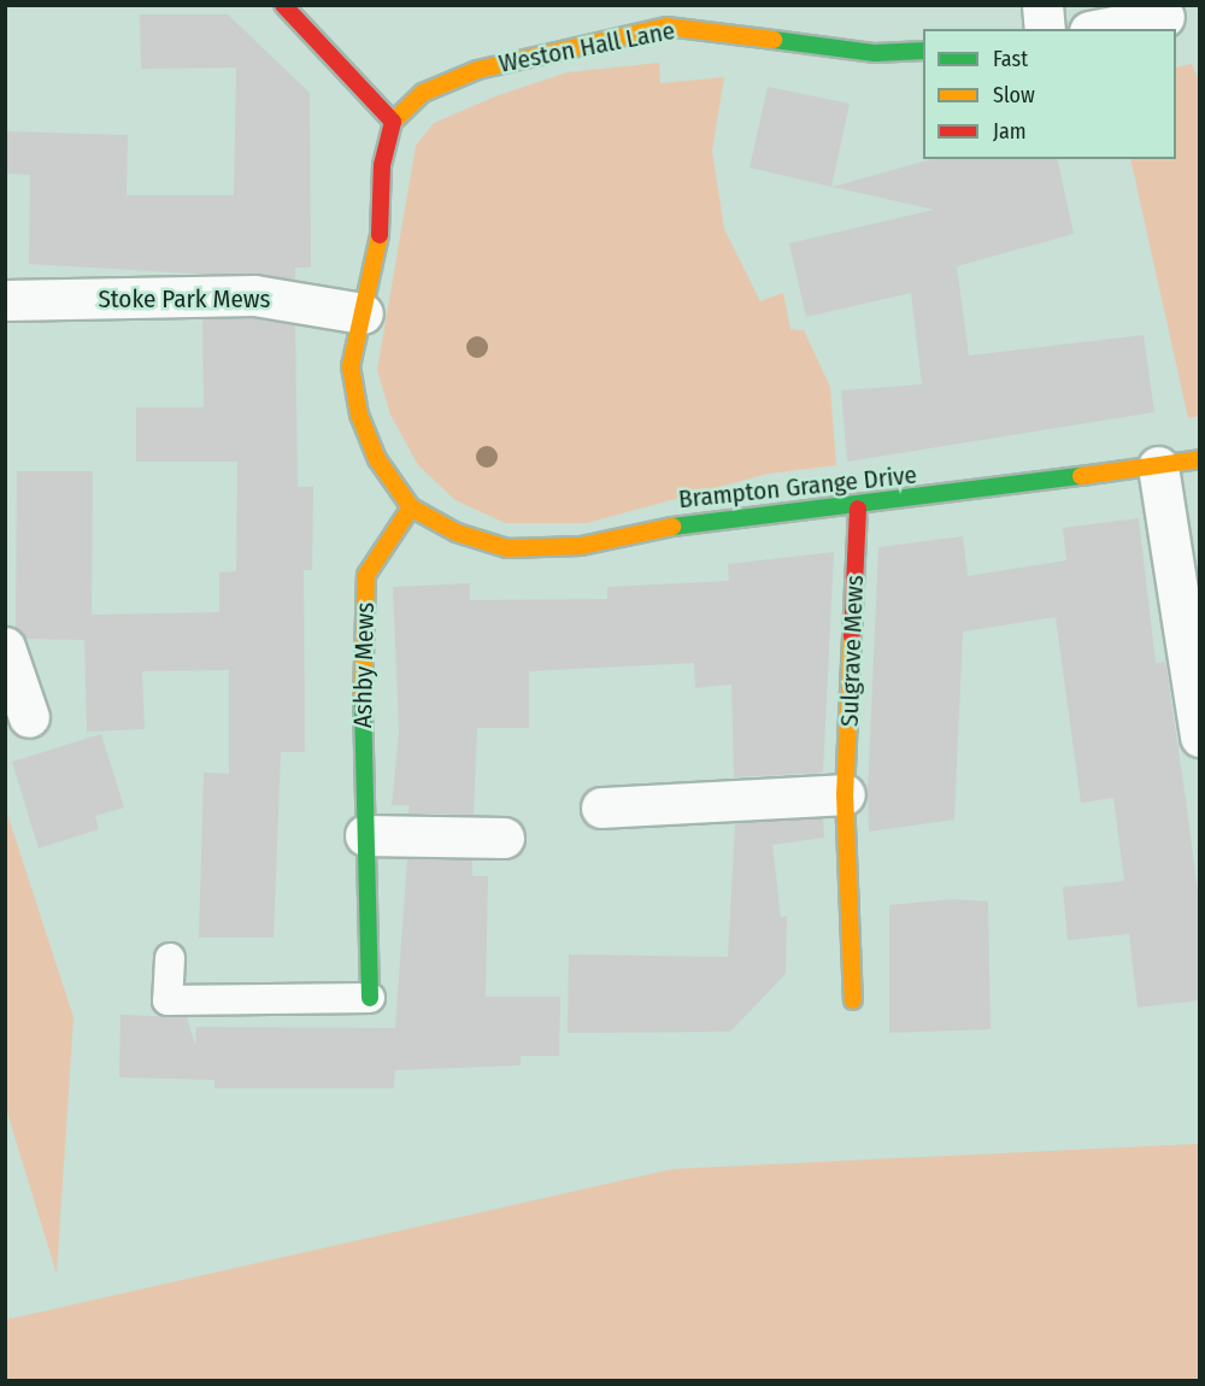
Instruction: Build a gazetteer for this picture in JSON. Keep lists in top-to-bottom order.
{
  "streets": {
    "street": [
      "Weston Hall Lane",
      "Stoke Park Mews",
      "Brampton Grange Drive",
      "Sulgrave Mews",
      "Ashby Mews"
    ]
  },
  "crossings": [
    ["Weston Hall Lane", "Brampton Grange Drive"],
    ["Stoke Park Mews", "Brampton Grange Drive"],
    ["Brampton Grange Drive", "Sulgrave Mews"],
    ["Brampton Grange Drive", "Ashby Mews"]
  ],
  "legend": ["Fast", "Slow", "Jam"]
}
